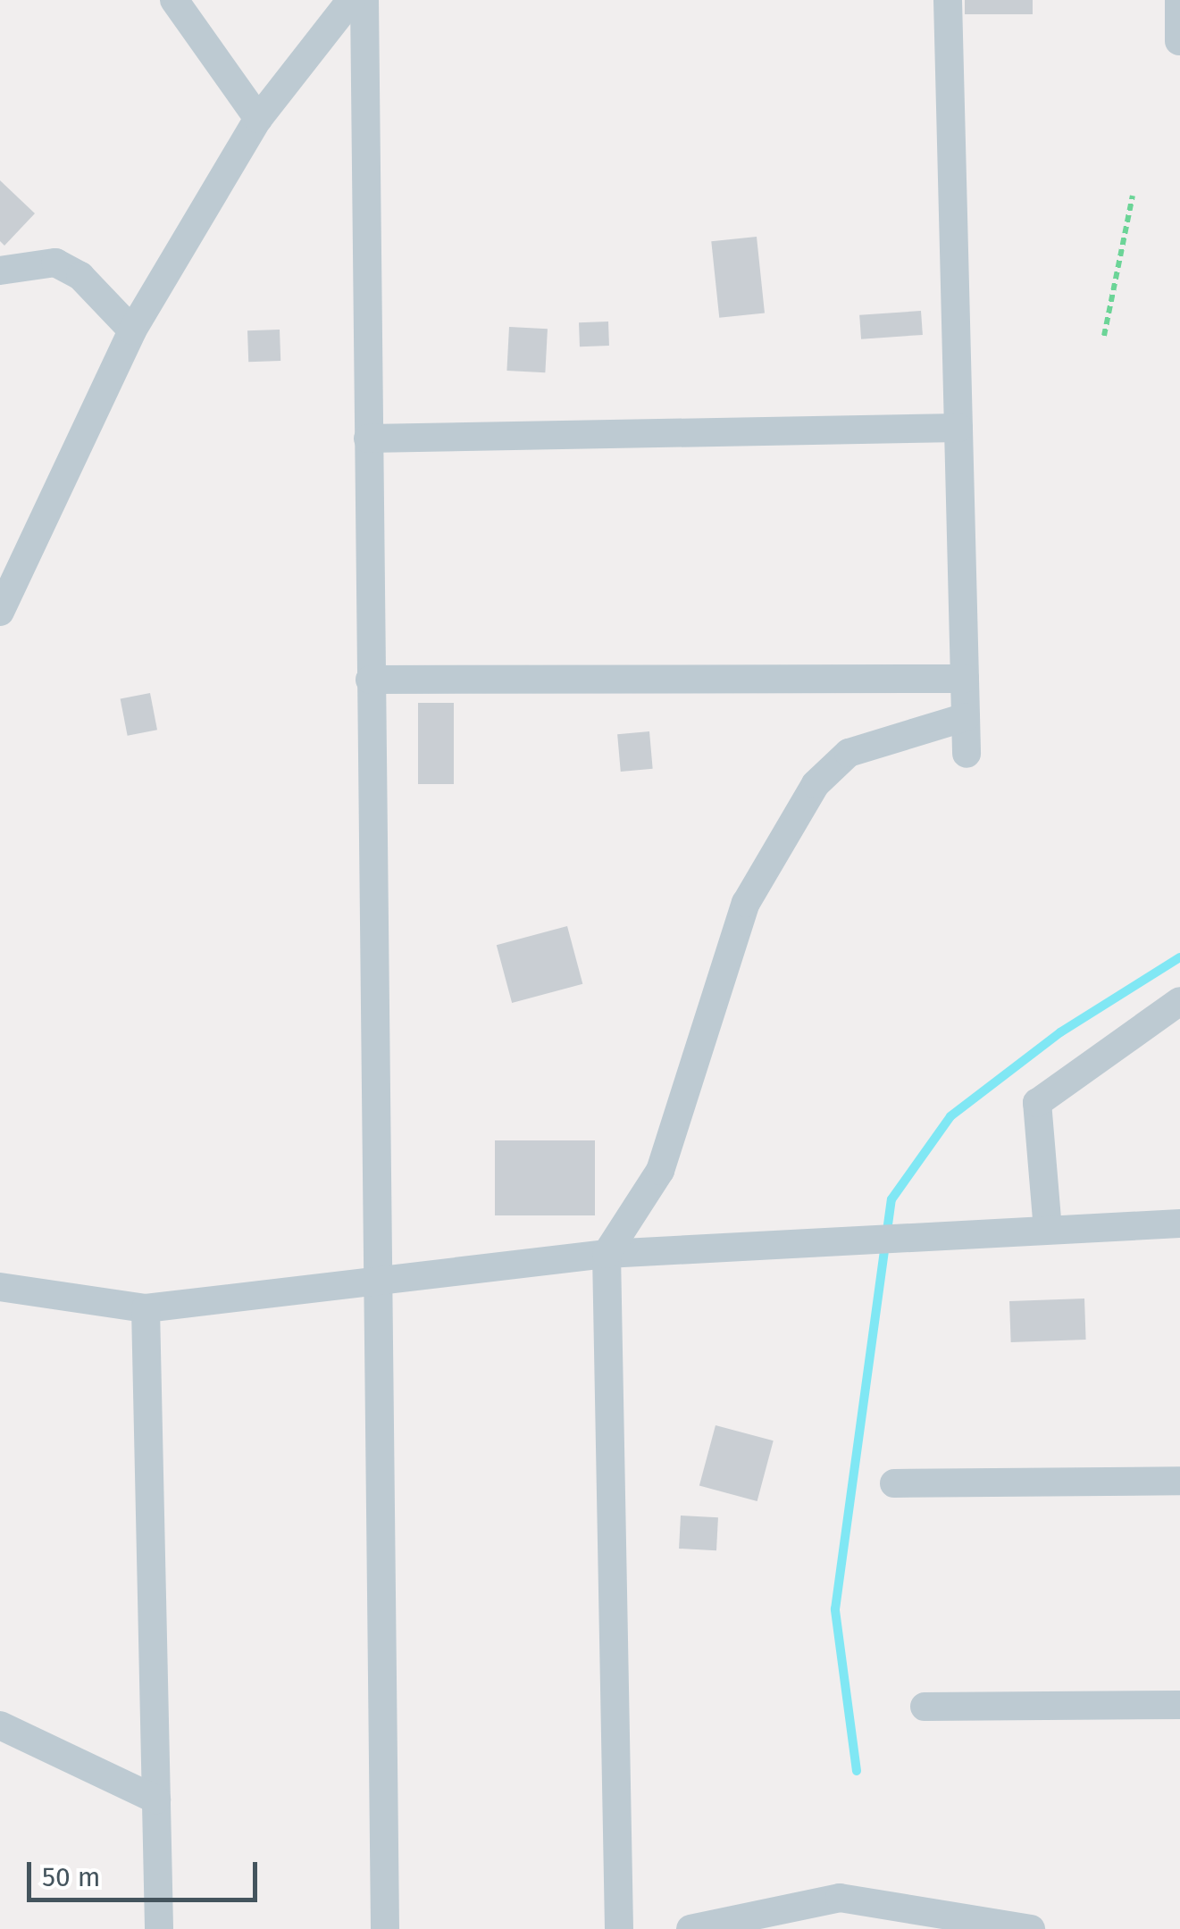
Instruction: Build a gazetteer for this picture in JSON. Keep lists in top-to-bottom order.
{
  "scale_bar": "50 m"
}
